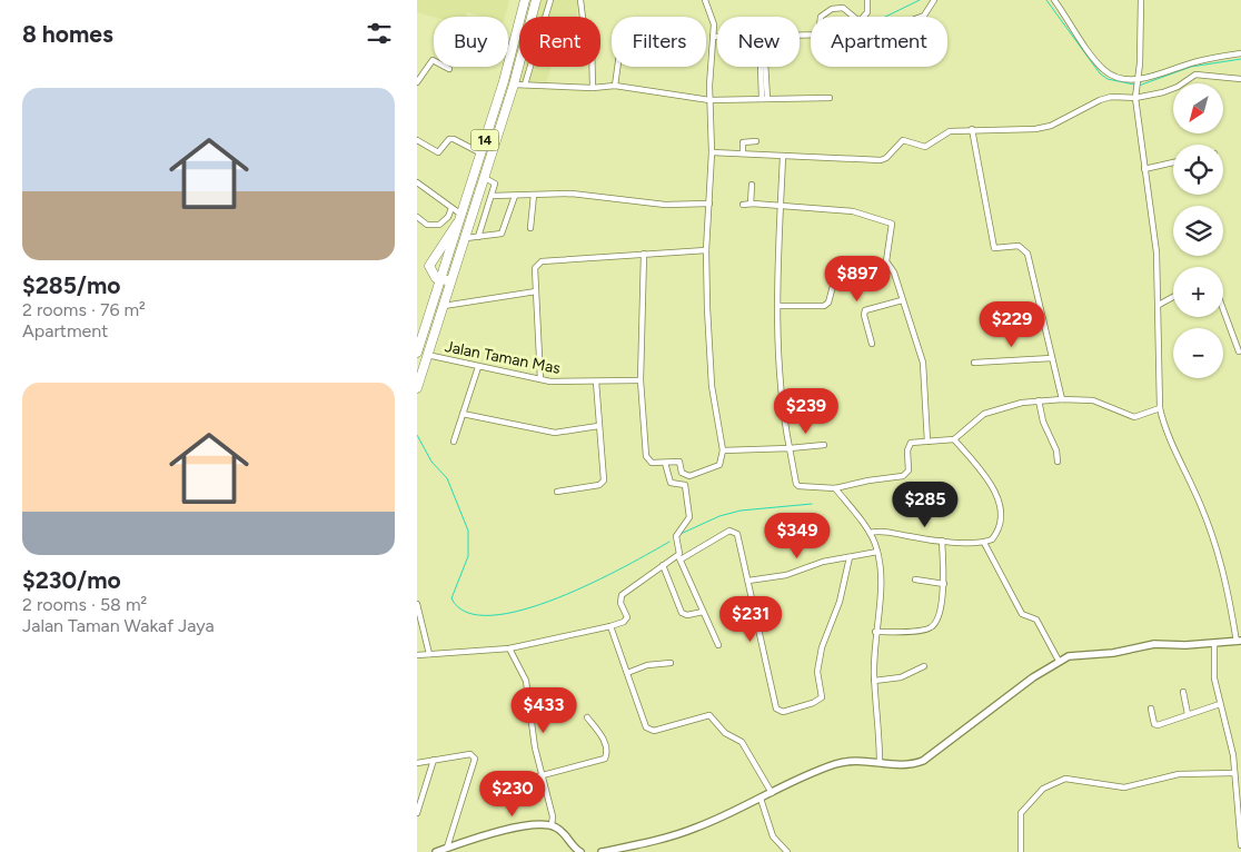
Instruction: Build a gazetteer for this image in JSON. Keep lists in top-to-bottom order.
{
  "streets": {
    "highway": ["14"],
    "street": ["Jalan Taman Mas"]
  },
  "crossings": [
    ["14", "Jalan Taman Mas"]
  ],
  "north": "bottom left",
  "page": {
    "heading": "8 homes",
    "chip": [
      "Buy",
      "Rent",
      "Filters",
      "New",
      "Apartment"
    ],
    "list": [
      {
        "name": "$285/mo",
        "note": "2 rooms · 76 m² · Apartment"
      },
      {
        "name": "$230/mo",
        "note": "2 rooms · 58 m² · Jalan Taman Wakaf Jaya"
      }
    ],
    "map_buttons": ["+", "−"],
    "price": [
      "$897",
      "$229",
      "$239",
      "$285",
      "$349",
      "$231",
      "$433",
      "$230"
    ]
  }
}
